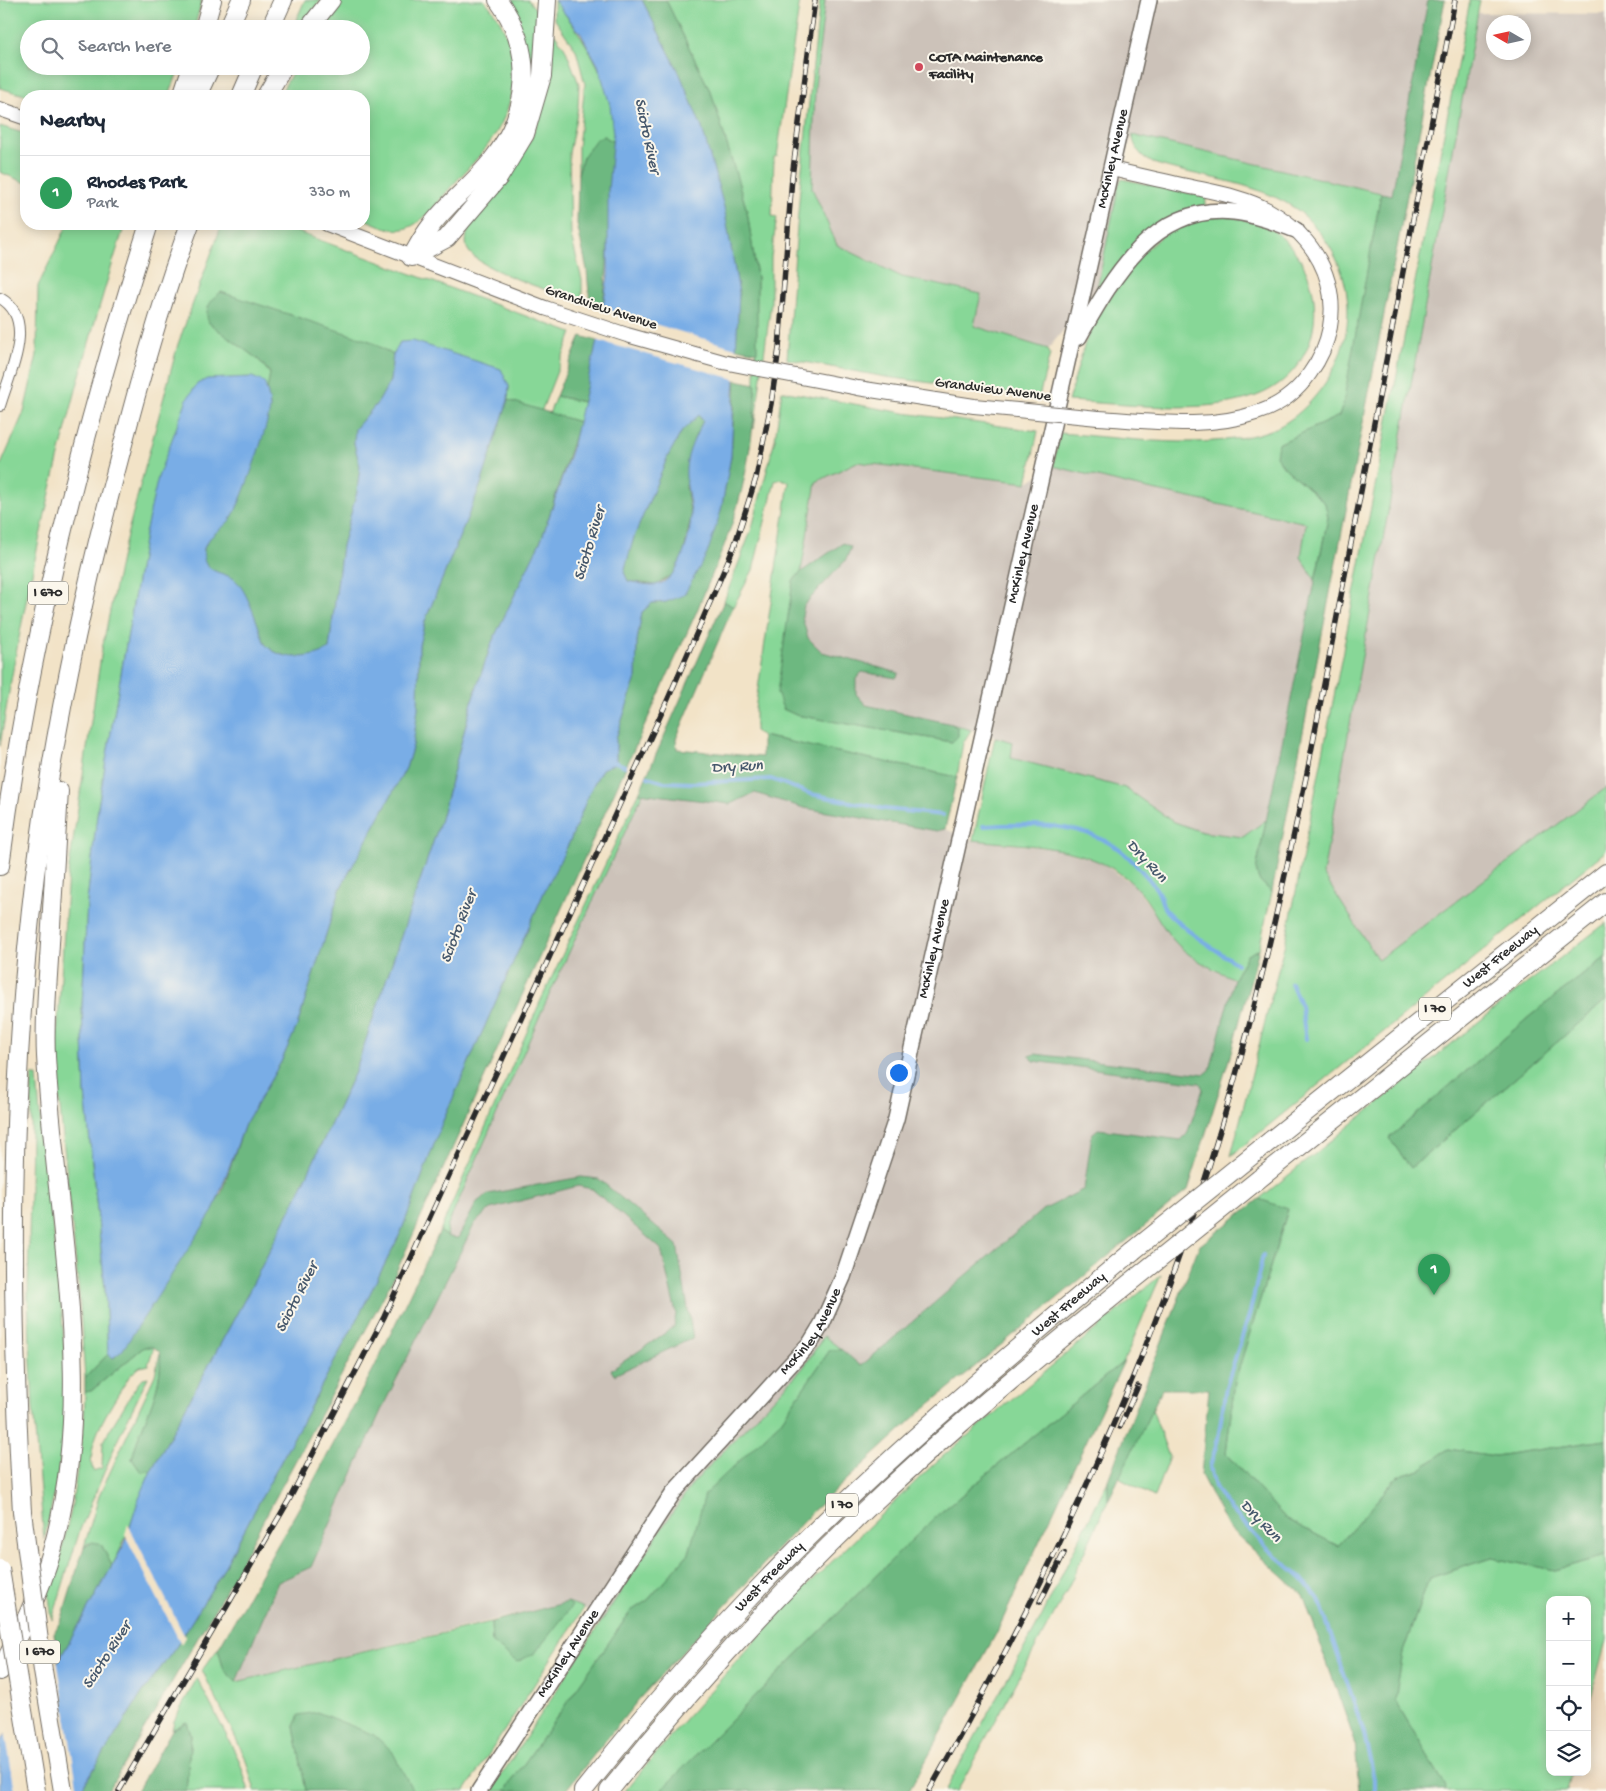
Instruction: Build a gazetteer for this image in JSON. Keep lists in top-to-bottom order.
{
  "streets": {
    "highway": ["I 670", "West Freeway", "I 70"],
    "main road": ["McKinley Avenue", "Grandview Avenue"]
  },
  "crossings": [
    ["McKinley Avenue", "Grandview Avenue"]
  ],
  "water": ["Scioto River", "Dry Run"],
  "places": ["COTA Maintenance Facility"],
  "north": "left",
  "page": {
    "search": "Search here",
    "heading": "Nearby",
    "list": [
      {
        "mark": "1",
        "name": "Rhodes Park",
        "note": "Park",
        "value": "330 m"
      }
    ],
    "pins": "1",
    "map_buttons": ["+", "−"]
  }
}
